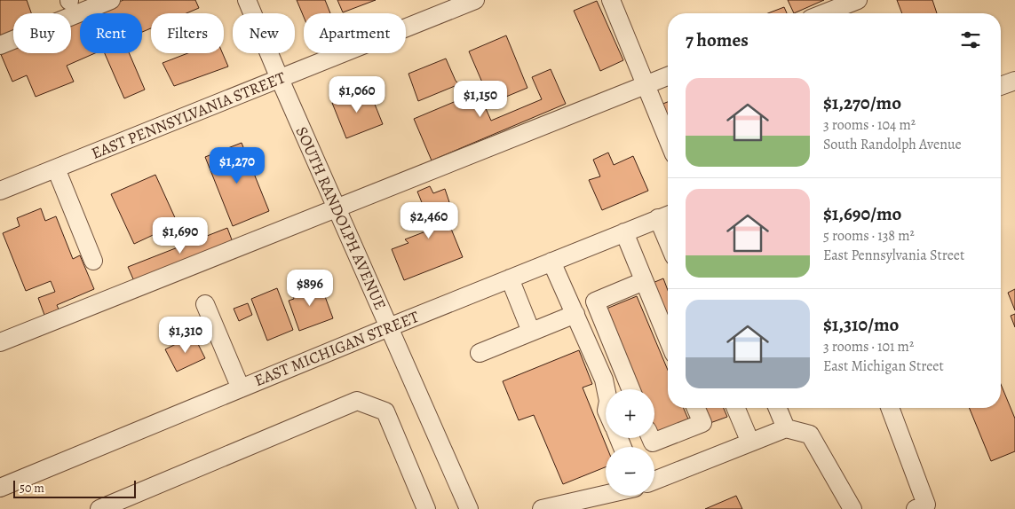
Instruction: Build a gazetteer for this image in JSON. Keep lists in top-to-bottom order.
{
  "streets": {
    "street": ["EAST PENNSYLVANIA STREET", "SOUTH RANDOLPH AVENUE", "EAST MICHIGAN STREET"]
  },
  "crossings": [
    ["EAST PENNSYLVANIA STREET", "SOUTH RANDOLPH AVENUE"],
    ["SOUTH RANDOLPH AVENUE", "EAST MICHIGAN STREET"]
  ],
  "scale_bar": "50 m",
  "page": {
    "chip": [
      "Buy",
      "Rent",
      "Filters",
      "New",
      "Apartment"
    ],
    "heading": "7 homes",
    "list": [
      {
        "name": "$1,270/mo",
        "note": "3 rooms · 104 m² · South Randolph Avenue"
      },
      {
        "name": "$1,690/mo",
        "note": "5 rooms · 138 m² · East Pennsylvania Street"
      },
      {
        "name": "$1,310/mo",
        "note": "3 rooms · 101 m² · East Michigan Street"
      }
    ],
    "price": [
      "$1,060",
      "$1,150",
      "$1,270",
      "$2,460",
      "$1,690",
      "$896",
      "$1,310"
    ],
    "map_buttons": ["+", "−"],
    "scale": "50 m"
  }
}
